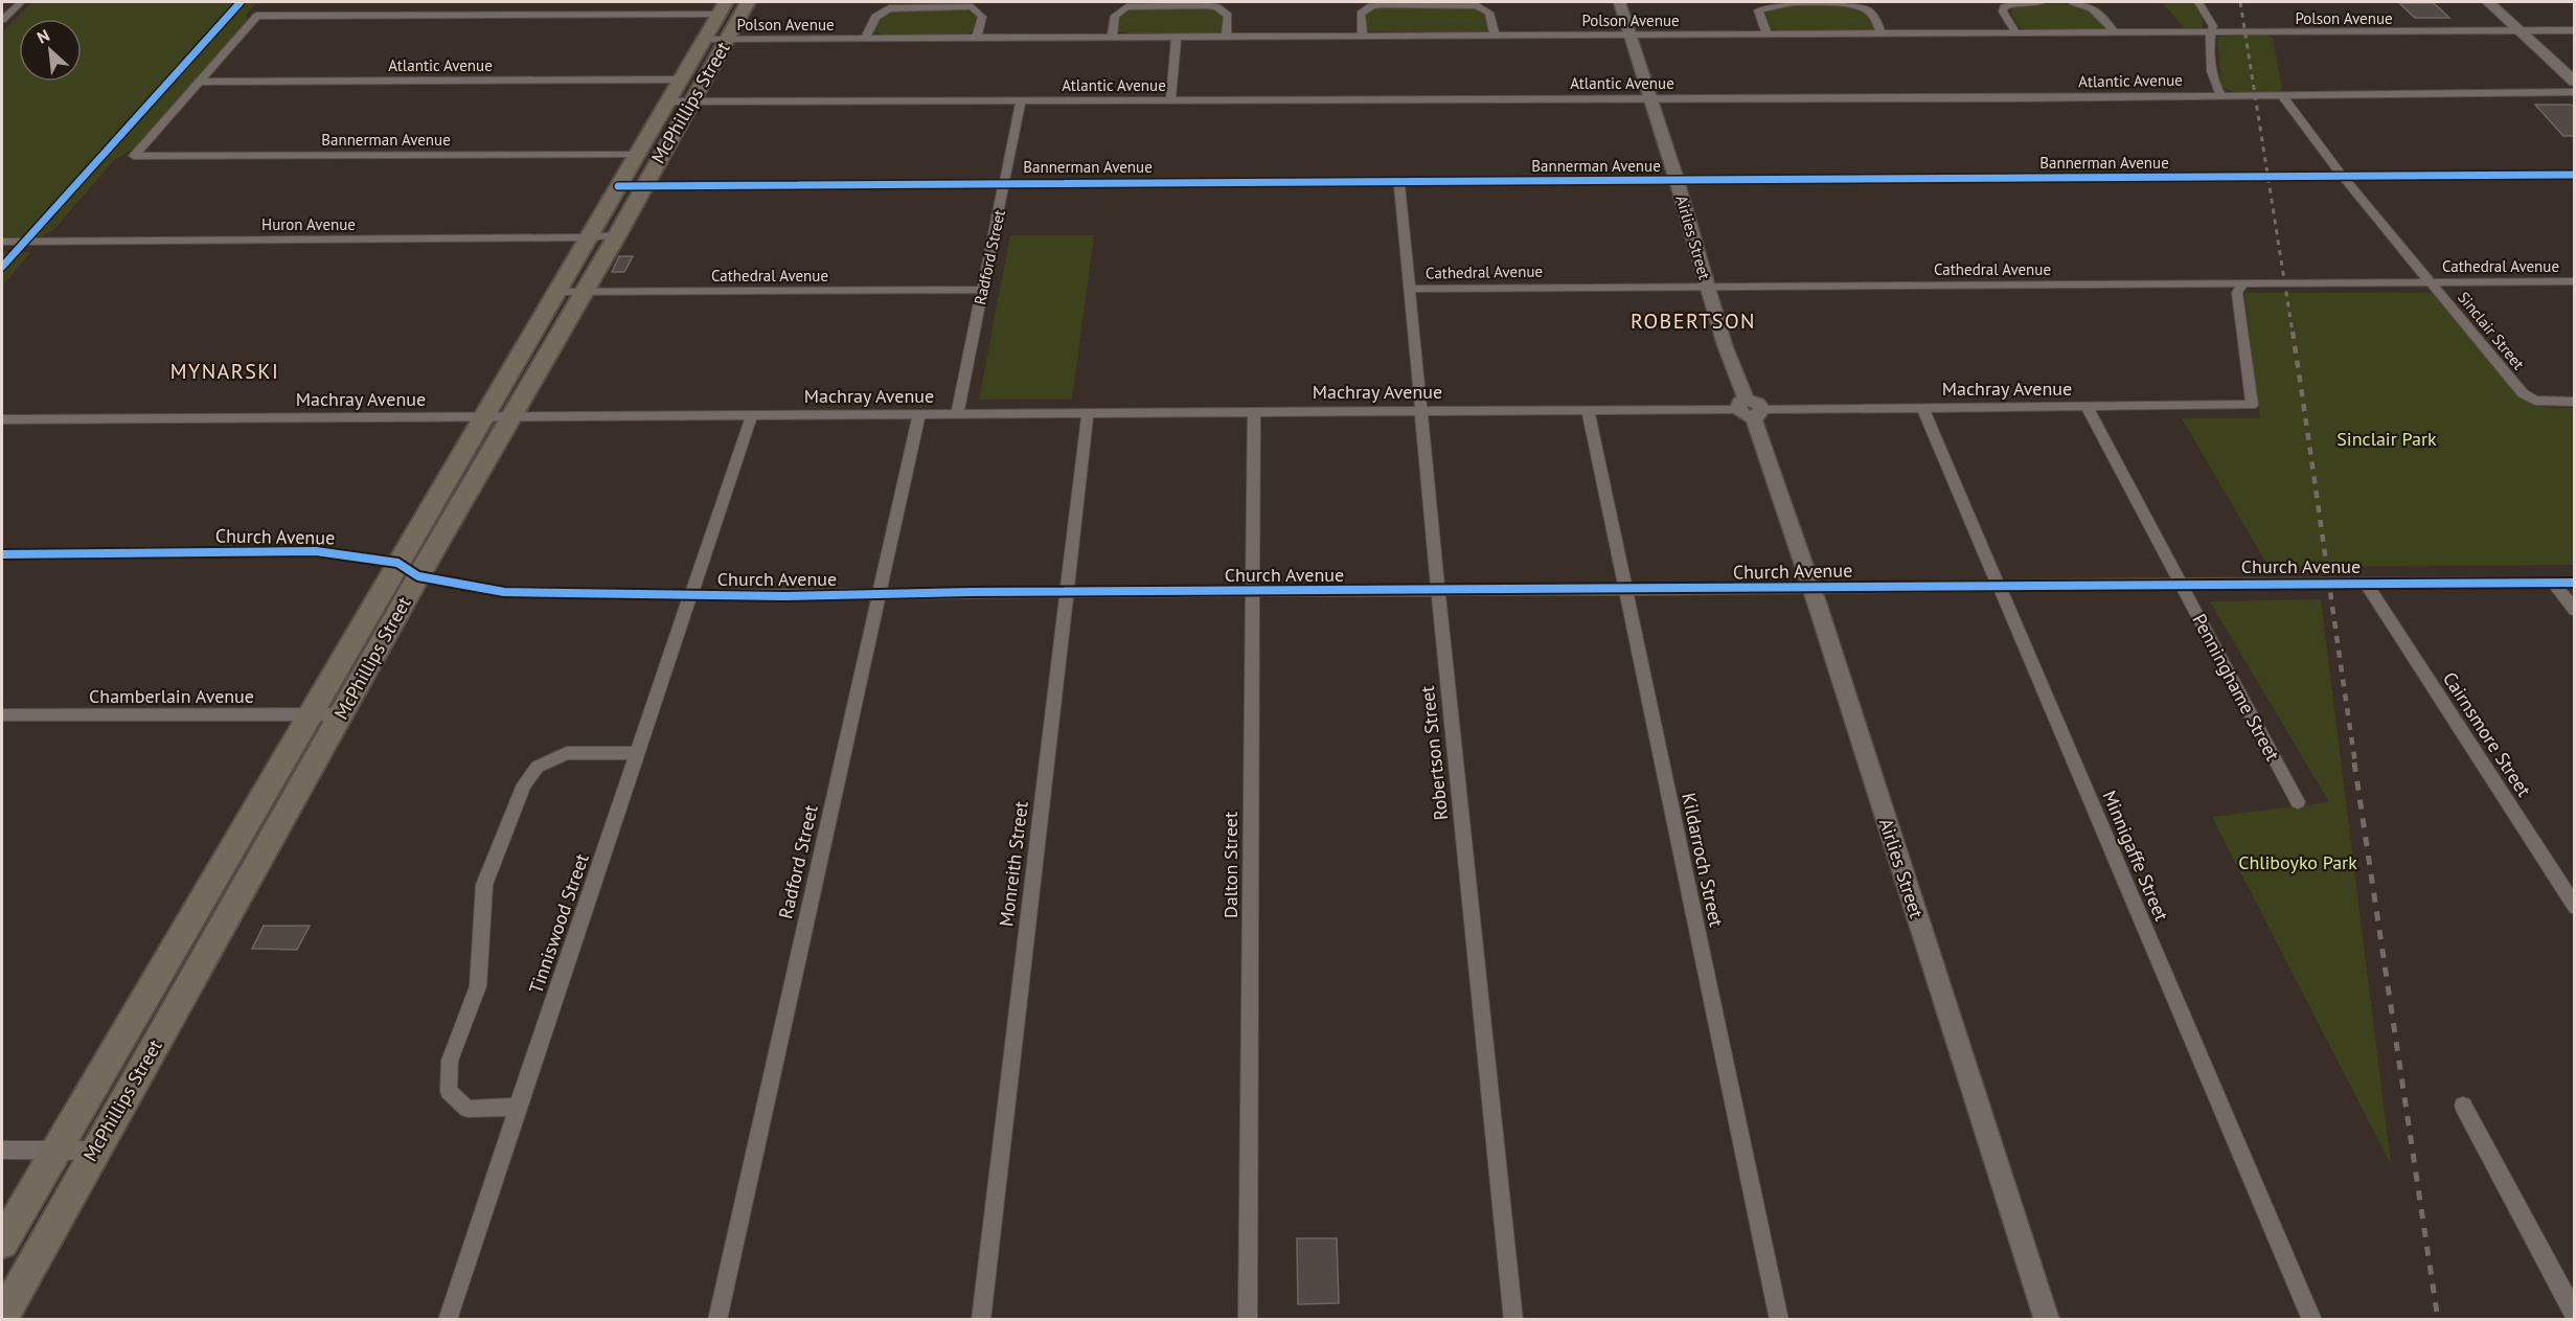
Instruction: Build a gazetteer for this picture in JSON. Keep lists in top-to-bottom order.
{
  "streets": {
    "main road": ["McPhillips Street"],
    "street": [
      "Polson Avenue",
      "Atlantic Avenue",
      "Bannerman Avenue",
      "Huron Avenue",
      "Airlies Street",
      "Radford Street",
      "Cathedral Avenue",
      "Sinclair Street",
      "Machray Avenue",
      "Church Avenue",
      "Penninghame Street",
      "Chamberlain Avenue",
      "Cairnsmore Street",
      "Robertson Street",
      "Minnigaffe Street",
      "Kildarroch Street",
      "Monreith Street",
      "Dalton Street",
      "Tinniswood Street"
    ]
  },
  "crossings": [
    ["Polson Avenue", "Atlantic Avenue"],
    ["Polson Avenue", "McPhillips Street"],
    ["Polson Avenue", "Bannerman Avenue"],
    ["Polson Avenue", "Airlies Street"],
    ["Atlantic Avenue", "McPhillips Street"],
    ["Atlantic Avenue", "Bannerman Avenue"],
    ["Atlantic Avenue", "Airlies Street"],
    ["Atlantic Avenue", "Radford Street"],
    ["Atlantic Avenue", "Sinclair Street"],
    ["McPhillips Street", "Bannerman Avenue"],
    ["McPhillips Street", "Huron Avenue"],
    ["McPhillips Street", "Cathedral Avenue"],
    ["McPhillips Street", "Machray Avenue"],
    ["McPhillips Street", "Church Avenue"],
    ["McPhillips Street", "Chamberlain Avenue"],
    ["Bannerman Avenue", "Airlies Street"],
    ["Bannerman Avenue", "Radford Street"],
    ["Bannerman Avenue", "Sinclair Street"],
    ["Bannerman Avenue", "Robertson Street"],
    ["Airlies Street", "Cathedral Avenue"],
    ["Airlies Street", "Machray Avenue"],
    ["Airlies Street", "Church Avenue"],
    ["Radford Street", "Cathedral Avenue"],
    ["Radford Street", "Machray Avenue"],
    ["Radford Street", "Church Avenue"],
    ["Cathedral Avenue", "Sinclair Street"],
    ["Cathedral Avenue", "Machray Avenue"],
    ["Cathedral Avenue", "Robertson Street"],
    ["Machray Avenue", "Penninghame Street"],
    ["Machray Avenue", "Robertson Street"],
    ["Machray Avenue", "Minnigaffe Street"],
    ["Machray Avenue", "Kildarroch Street"],
    ["Machray Avenue", "Monreith Street"],
    ["Machray Avenue", "Dalton Street"],
    ["Machray Avenue", "Tinniswood Street"],
    ["Church Avenue", "Penninghame Street"],
    ["Church Avenue", "Cairnsmore Street"],
    ["Church Avenue", "Robertson Street"],
    ["Church Avenue", "Minnigaffe Street"],
    ["Church Avenue", "Kildarroch Street"],
    ["Church Avenue", "Monreith Street"],
    ["Church Avenue", "Dalton Street"],
    ["Church Avenue", "Tinniswood Street"]
  ],
  "districts": ["ROBERTSON", "MYNARSKI"],
  "parks": ["Sinclair Park", "Chliboyko Park"],
  "north": "top left"
}
